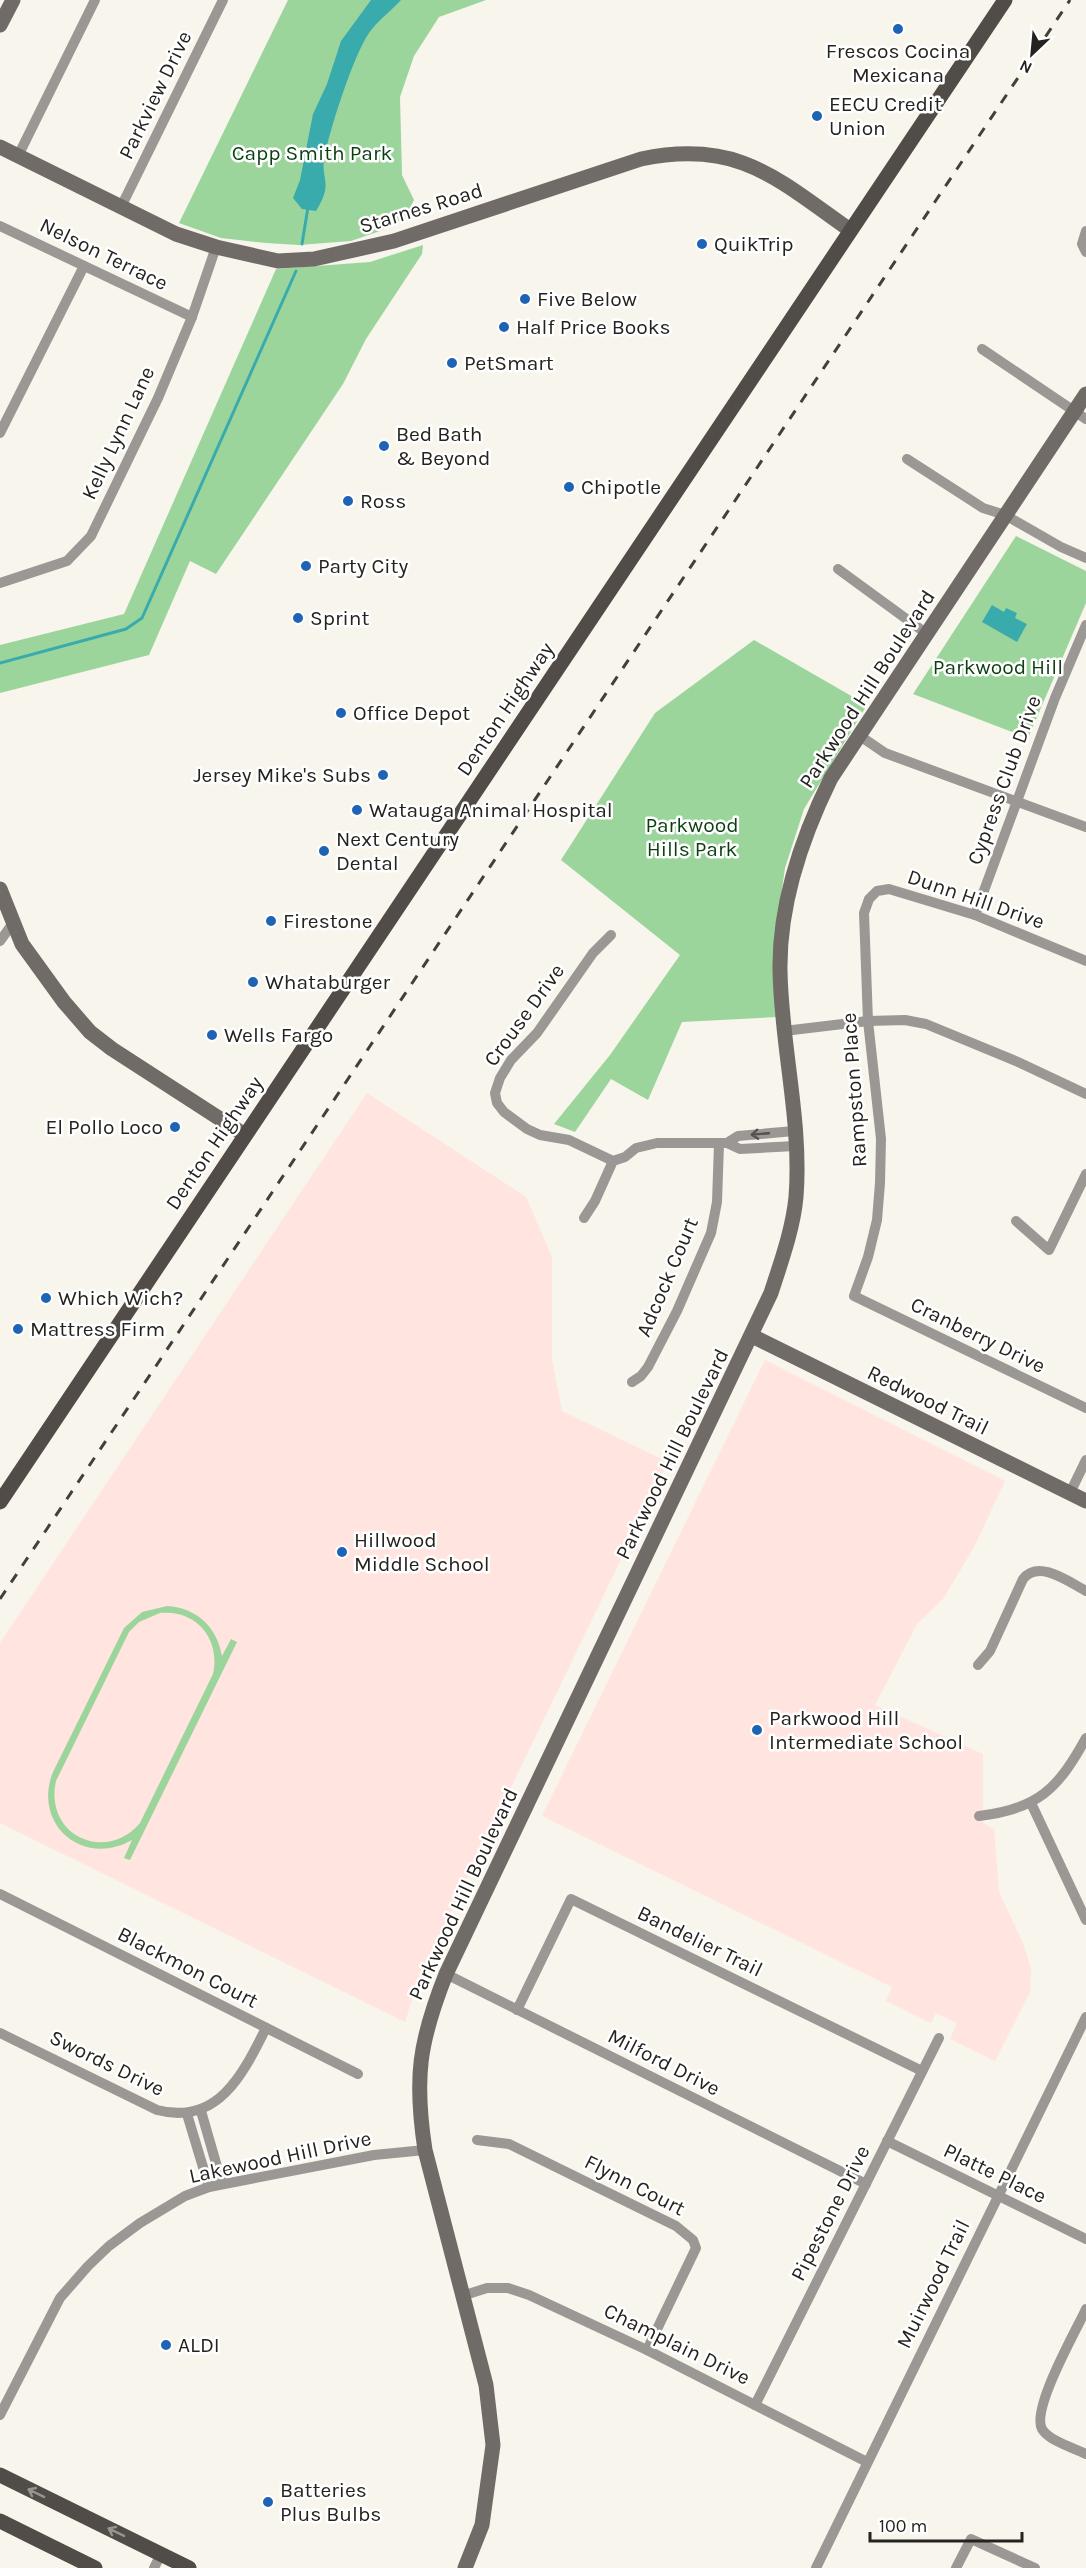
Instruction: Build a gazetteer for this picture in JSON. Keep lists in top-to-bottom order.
{
  "streets": {
    "main road": ["Denton Highway"],
    "street": [
      "Parkview Drive",
      "Starnes Road",
      "Nelson Terrace",
      "Kelly Lynn Lane",
      "Parkwood Hill Boulevard",
      "Cypress Club Drive",
      "Dunn Hill Drive",
      "Crouse Drive",
      "Rampston Place",
      "Adcock Court",
      "Cranberry Drive",
      "Redwood Trail",
      "Bandelier Trail",
      "Blackmon Court",
      "Milford Drive",
      "Swords Drive",
      "Lakewood Hill Drive",
      "Platte Place",
      "Flynn Court",
      "Pipestone Drive",
      "Muirwood Trail",
      "Champlain Drive"
    ]
  },
  "crossings": [
    ["Parkview Drive", "Starnes Road"],
    ["Starnes Road", "Kelly Lynn Lane"],
    ["Starnes Road", "Denton Highway"],
    ["Nelson Terrace", "Kelly Lynn Lane"],
    ["Parkwood Hill Boulevard", "Redwood Trail"],
    ["Parkwood Hill Boulevard", "Milford Drive"],
    ["Parkwood Hill Boulevard", "Lakewood Hill Drive"],
    ["Parkwood Hill Boulevard", "Champlain Drive"],
    ["Cypress Club Drive", "Dunn Hill Drive"],
    ["Dunn Hill Drive", "Rampston Place"],
    ["Rampston Place", "Cranberry Drive"],
    ["Bandelier Trail", "Milford Drive"],
    ["Bandelier Trail", "Pipestone Drive"],
    ["Blackmon Court", "Swords Drive"],
    ["Milford Drive", "Pipestone Drive"],
    ["Platte Place", "Pipestone Drive"],
    ["Platte Place", "Muirwood Trail"],
    ["Flynn Court", "Champlain Drive"],
    ["Pipestone Drive", "Champlain Drive"],
    ["Muirwood Trail", "Champlain Drive"]
  ],
  "parks": ["Capp Smith Park", "Parkwood Hill", "Parkwood Hills Park"],
  "places": [
    "Frescos Cocina Mexicana",
    "EECU Credit Union",
    "QuikTrip",
    "Five Below",
    "Half Price Books",
    "PetSmart",
    "Bed Bath & Beyond",
    "Chipotle",
    "Ross",
    "Party City",
    "Sprint",
    "Office Depot",
    "Jersey Mike's Subs",
    "Watauga Animal Hospital",
    "Next Century Dental",
    "Firestone",
    "Whataburger",
    "Wells Fargo",
    "El Pollo Loco",
    "Which Wich?",
    "Mattress Firm",
    "Hillwood Middle School",
    "Parkwood Hill Intermediate School",
    "ALDI",
    "Batteries Plus Bulbs"
  ],
  "scale_bar": "100 m",
  "north": "bottom left"
}
